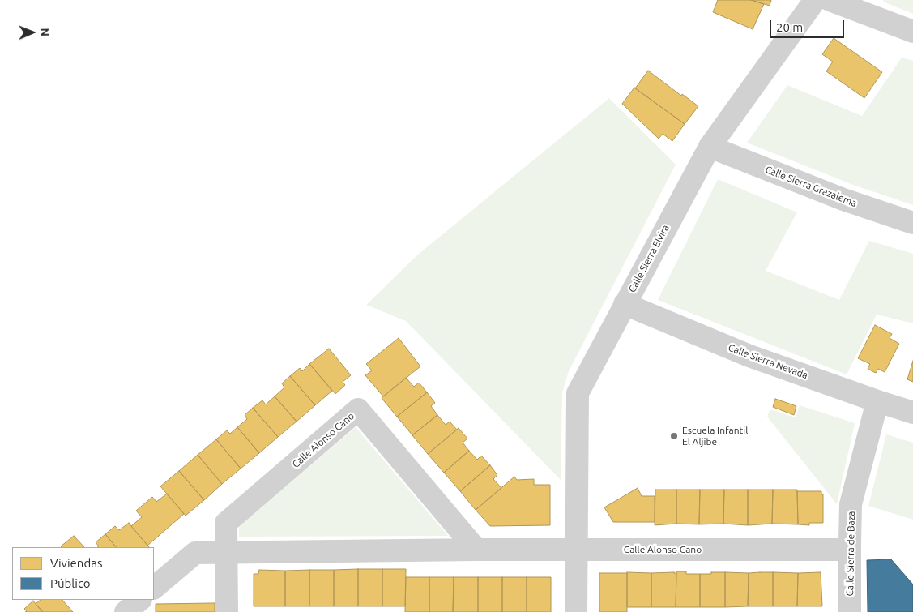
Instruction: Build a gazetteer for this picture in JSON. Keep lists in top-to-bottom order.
{
  "streets": {
    "street": [
      "Calle Sierra Grazalema",
      "Calle Sierra Elvira",
      "Calle Sierra Nevada",
      "Calle Alonso Cano",
      "Calle Sierra de Baza"
    ]
  },
  "crossings": [
    ["Calle Sierra Grazalema", "Calle Sierra Elvira"],
    ["Calle Sierra Elvira", "Calle Sierra Nevada"],
    ["Calle Sierra Elvira", "Calle Alonso Cano"],
    ["Calle Sierra Nevada", "Calle Sierra de Baza"],
    ["Calle Alonso Cano", "Calle Sierra de Baza"]
  ],
  "places": ["Escuela Infantil El Aljibe"],
  "legend": ["Viviendas", "Público"],
  "scale_bar": "20 m",
  "north": "right"
}
